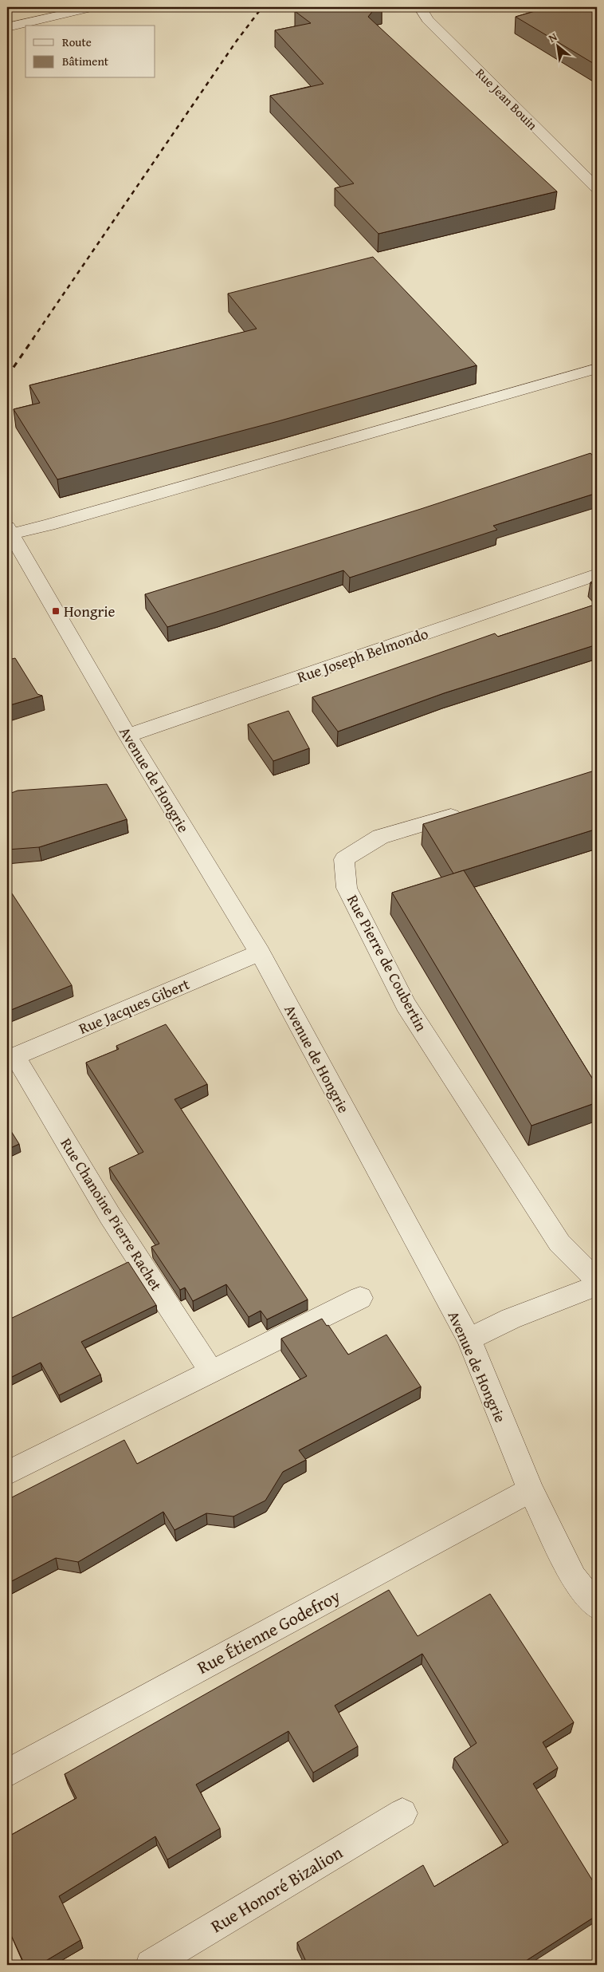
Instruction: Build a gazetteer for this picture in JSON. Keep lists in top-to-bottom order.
{
  "streets": {
    "street": [
      "Rue Jean Bouin",
      "Rue Joseph Belmondo",
      "Avenue de Hongrie",
      "Rue Pierre de Coubertin",
      "Rue Jacques Gibert",
      "Rue Chanoine Pierre Rachet",
      "Rue Étienne Godefroy",
      "Rue Honoré Bizalion"
    ]
  },
  "crossings": [
    ["Rue Joseph Belmondo", "Avenue de Hongrie"],
    ["Avenue de Hongrie", "Rue Jacques Gibert"],
    ["Avenue de Hongrie", "Rue Étienne Godefroy"],
    ["Rue Jacques Gibert", "Rue Chanoine Pierre Rachet"]
  ],
  "places": {
    "transit": ["Hongrie"]
  },
  "legend": ["Route", "Bâtiment"],
  "north": "top left"
}
